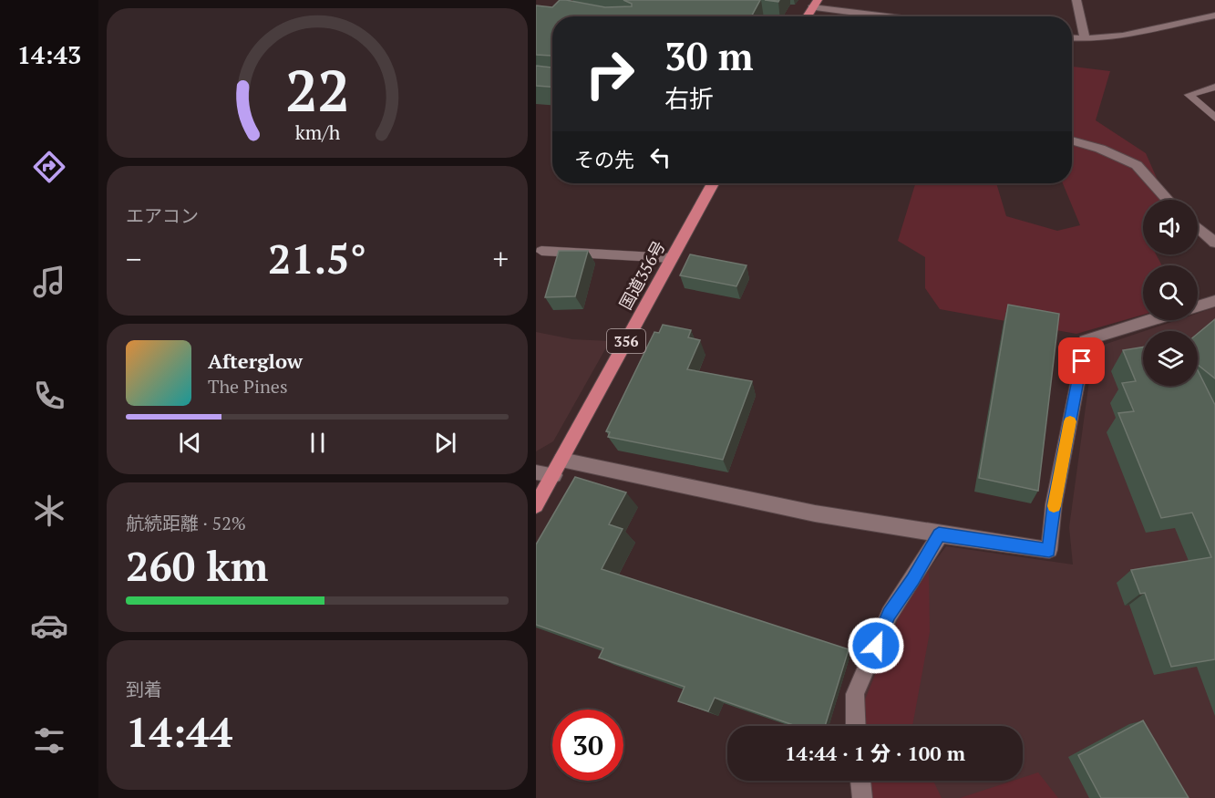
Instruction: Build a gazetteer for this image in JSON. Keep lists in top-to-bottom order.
{
  "streets": {
    "highway": ["国道356号", "356"]
  },
  "page": {
    "tabs": "14:43",
    "turn": ["30 m", "右折"],
    "then": "その先",
    "tile": [
      "エアコン",
      ["航続距離 · 52%", "260 km"],
      ["到着", "14:44"]
    ],
    "heat": ["−", "21.5°", "+"],
    "song": ["Afterglow", "The Pines"],
    "limit": "30",
    "trip": "14:44 · 1 分 · 100 m",
    "gauge": ["22", "km/h"]
  }
}
